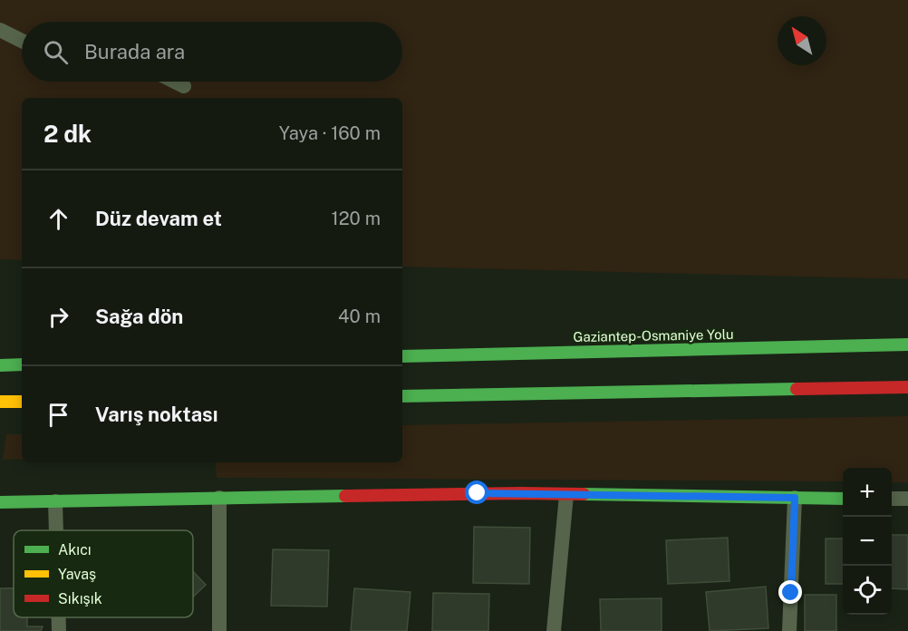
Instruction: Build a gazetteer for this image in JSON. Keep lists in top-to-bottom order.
{
  "streets": {
    "main road": ["Gaziantep-Osmaniye Yolu"]
  },
  "legend": ["Akıcı", "Yavaş", "Sıkışık"],
  "north": "top left",
  "page": {
    "search": "Burada ara",
    "heading": ["2 dk", "Yaya · 160 m"],
    "list": [
      ["Düz devam et", "120 m"],
      ["Sağa dön", "40 m"],
      "Varış noktası"
    ],
    "map_buttons": ["+", "−"]
  }
}
